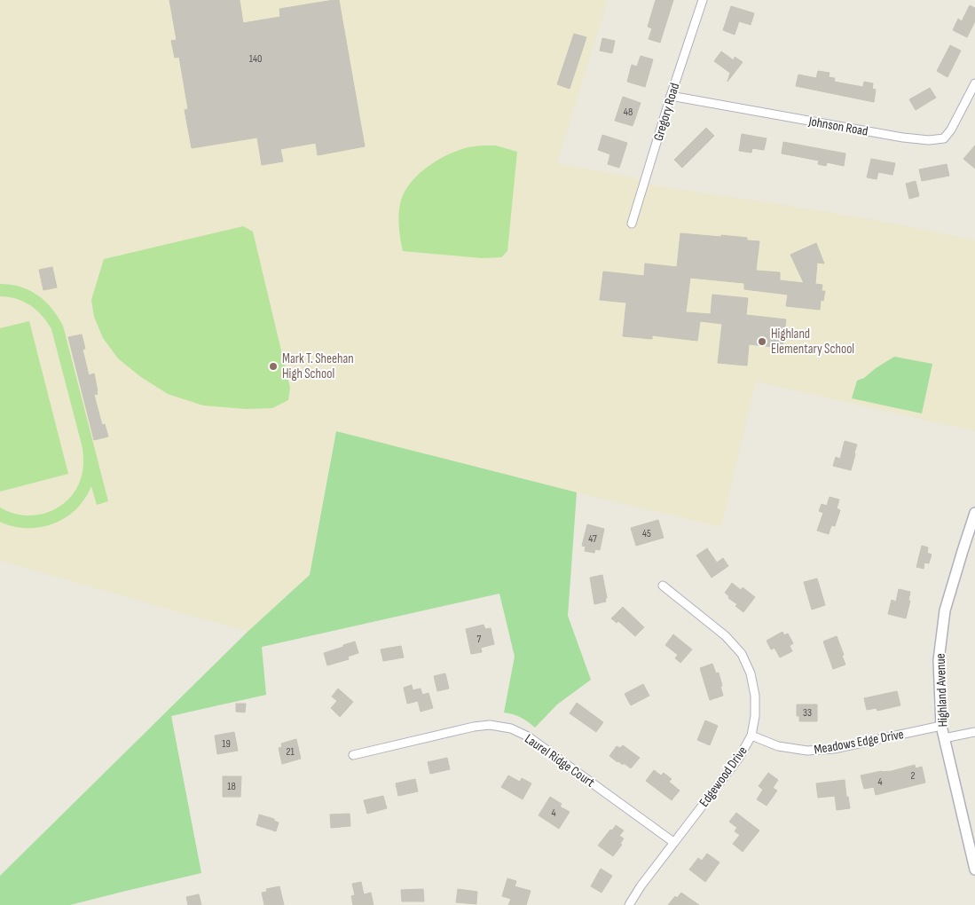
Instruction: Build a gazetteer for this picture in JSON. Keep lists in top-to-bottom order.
{
  "streets": {
    "street": [
      "Gregory Road",
      "Johnson Road",
      "Highland Avenue",
      "Meadows Edge Drive",
      "Laurel Ridge Court",
      "Edgewood Drive"
    ]
  },
  "crossings": [
    ["Gregory Road", "Johnson Road"],
    ["Highland Avenue", "Meadows Edge Drive"],
    ["Meadows Edge Drive", "Edgewood Drive"],
    ["Laurel Ridge Court", "Edgewood Drive"]
  ],
  "places": ["Highland Elementary School", "Mark T. Sheehan High School"],
  "house_numbers": [
    "140",
    "48",
    "45",
    "47",
    "7",
    "33",
    "19",
    "21",
    "2",
    "4",
    "18",
    "4"
  ]
}
